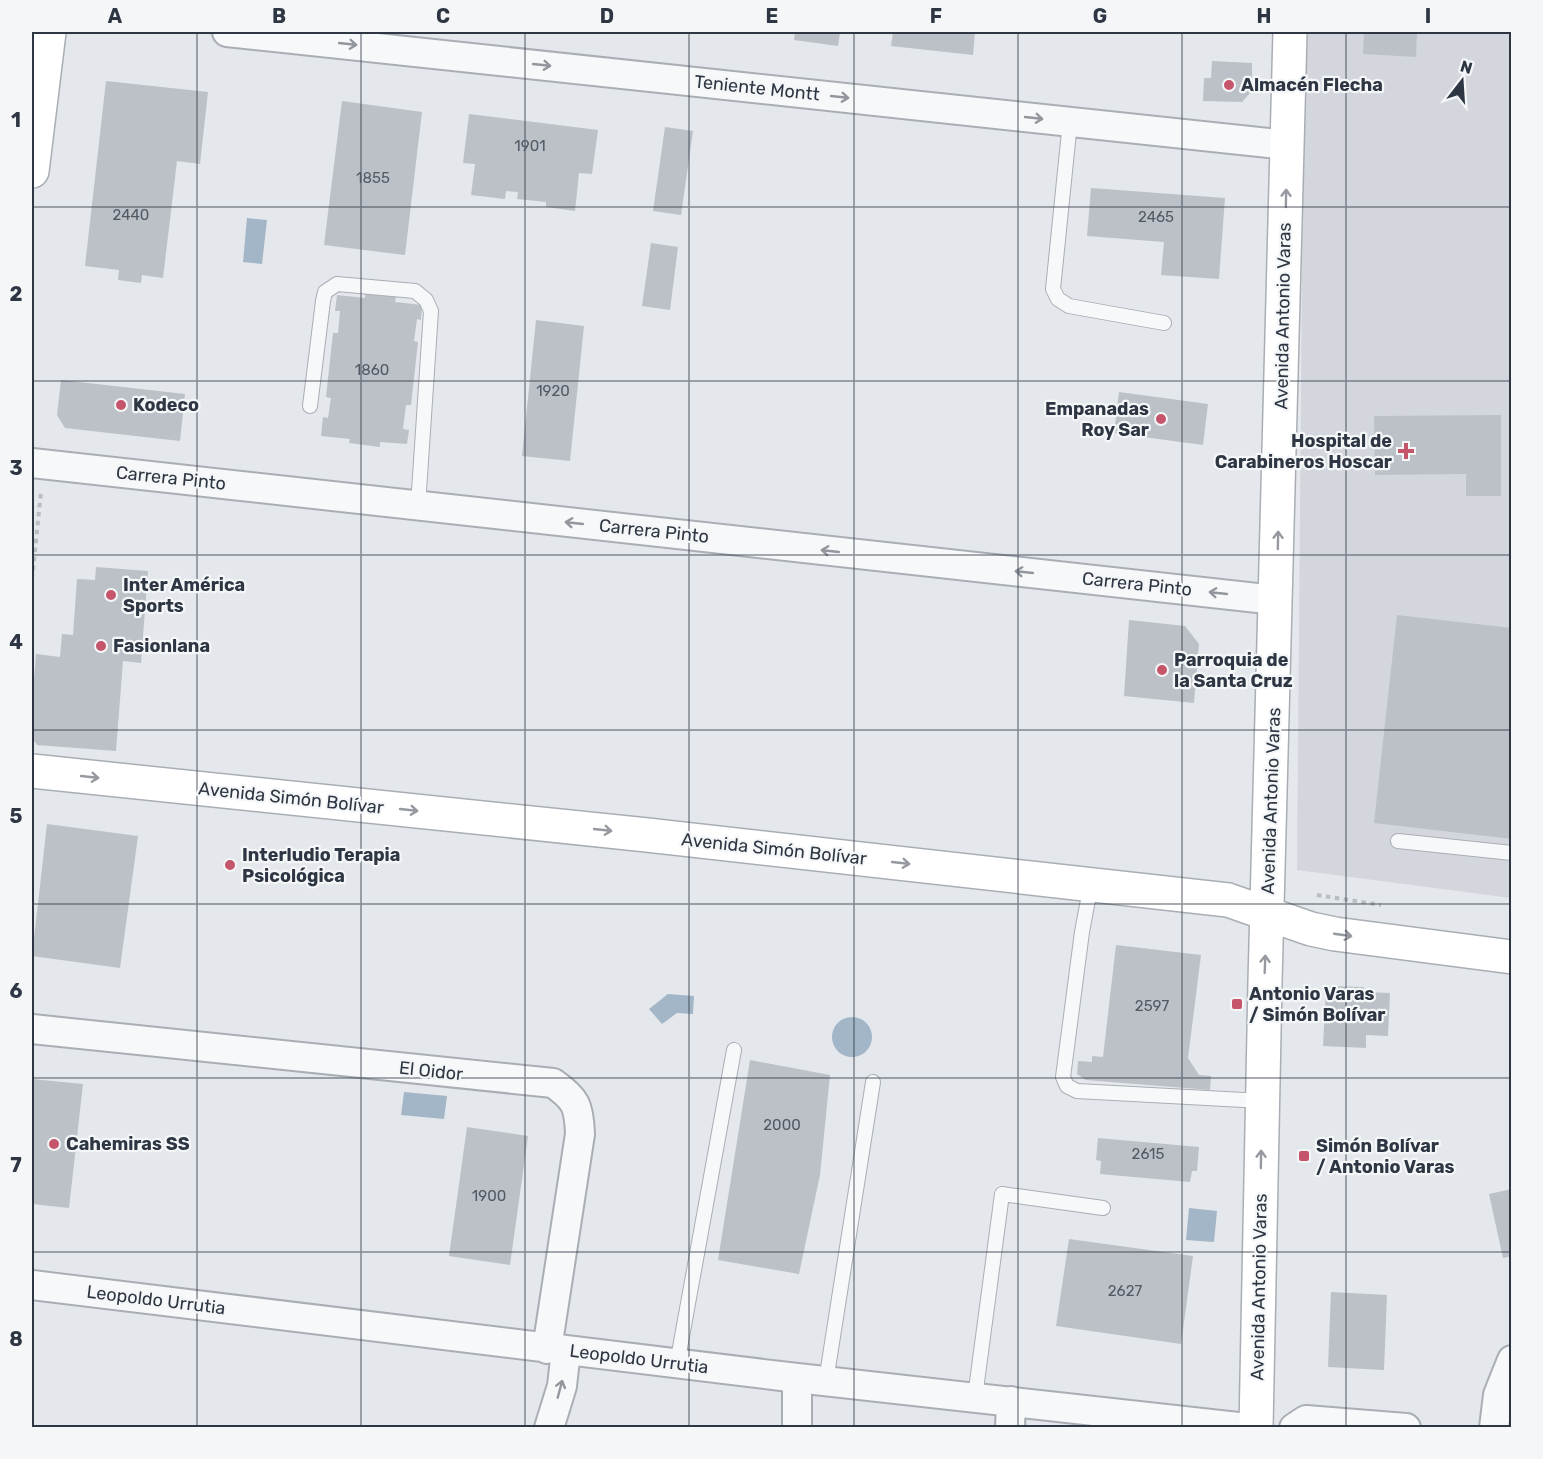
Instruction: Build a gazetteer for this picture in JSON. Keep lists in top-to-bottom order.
{
  "streets": {
    "main road": ["Avenida Antonio Varas", "Avenida Simón Bolívar"],
    "street": [
      "Teniente Montt",
      "Carrera Pinto",
      "El Oidor",
      "Leopoldo Urrutia"
    ]
  },
  "crossings": [
    ["Teniente Montt", "Avenida Antonio Varas"],
    ["Avenida Antonio Varas", "Carrera Pinto"],
    ["Avenida Antonio Varas", "Avenida Simón Bolívar"],
    ["El Oidor", "Leopoldo Urrutia"]
  ],
  "one_way": [
    "Teniente Montt",
    "Avenida Antonio Varas",
    "Carrera Pinto",
    "Avenida Simón Bolívar"
  ],
  "places": {
    "other": [
      "Almacén Flecha",
      "Kodeco",
      "Empanadas Roy Sar",
      "Inter América Sports",
      "Fasionlana",
      "Parroquia de la Santa Cruz",
      "Interludio Terapia Psicológica",
      "Cahemiras SS"
    ],
    "health": ["Hospital de Carabineros Hoscar"],
    "transit": ["Antonio Varas / Simón Bolívar", "Simón Bolívar / Antonio Varas"]
  },
  "house_numbers": [
    "1901",
    "1855",
    "2440",
    "2465",
    "1860",
    "1920",
    "2597",
    "2000",
    "2615",
    "1900",
    "2627"
  ],
  "north": "top",
  "grid": {
    "columns": [
      "A",
      "B",
      "C",
      "D",
      "E",
      "F",
      "G",
      "H",
      "I"
    ],
    "rows": [
      "1",
      "2",
      "3",
      "4",
      "5",
      "6",
      "7",
      "8"
    ]
  }
}
